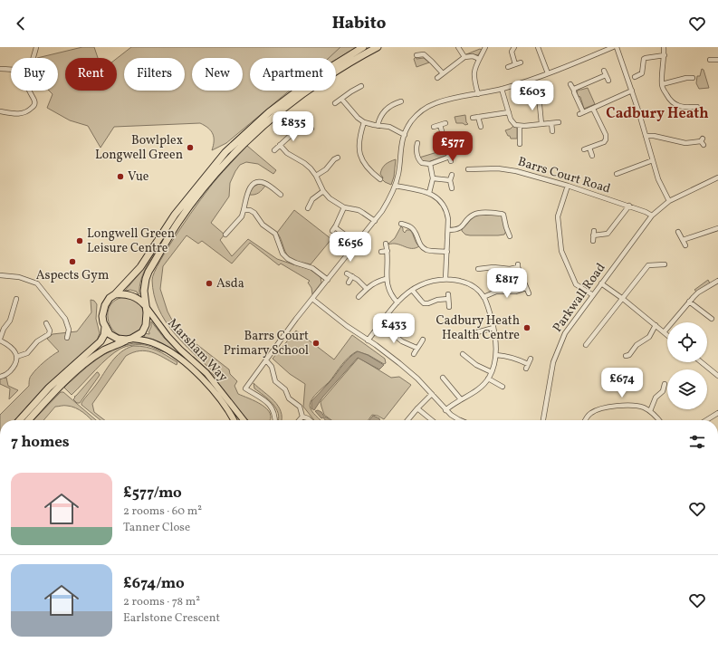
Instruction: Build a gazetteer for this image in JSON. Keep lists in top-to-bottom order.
{
  "streets": {
    "main road": ["Marsham Way"],
    "street": ["Barrs Court Road", "Parkwall Road"]
  },
  "crossings": [
    ["Barrs Court Road", "Parkwall Road"]
  ],
  "districts": ["Cadbury Heath"],
  "places": [
    "Bowlplex Longwell Green",
    "Vue",
    "Longwell Green Leisure Centre",
    "Aspects Gym",
    "Asda",
    "Cadbury Heath Health Centre",
    "Barrs Court Primary School"
  ],
  "page": {
    "header": "Habito",
    "chip": [
      "Buy",
      "Rent",
      "Filters",
      "New",
      "Apartment"
    ],
    "price": [
      "£603",
      "£835",
      "£577",
      "£656",
      "£817",
      "£433",
      "£674"
    ],
    "heading": "7 homes",
    "list": [
      {
        "name": "£577/mo",
        "note": "2 rooms · 60 m² · Tanner Close"
      },
      {
        "name": "£674/mo",
        "note": "2 rooms · 78 m² · Earlstone Crescent"
      }
    ]
  }
}
